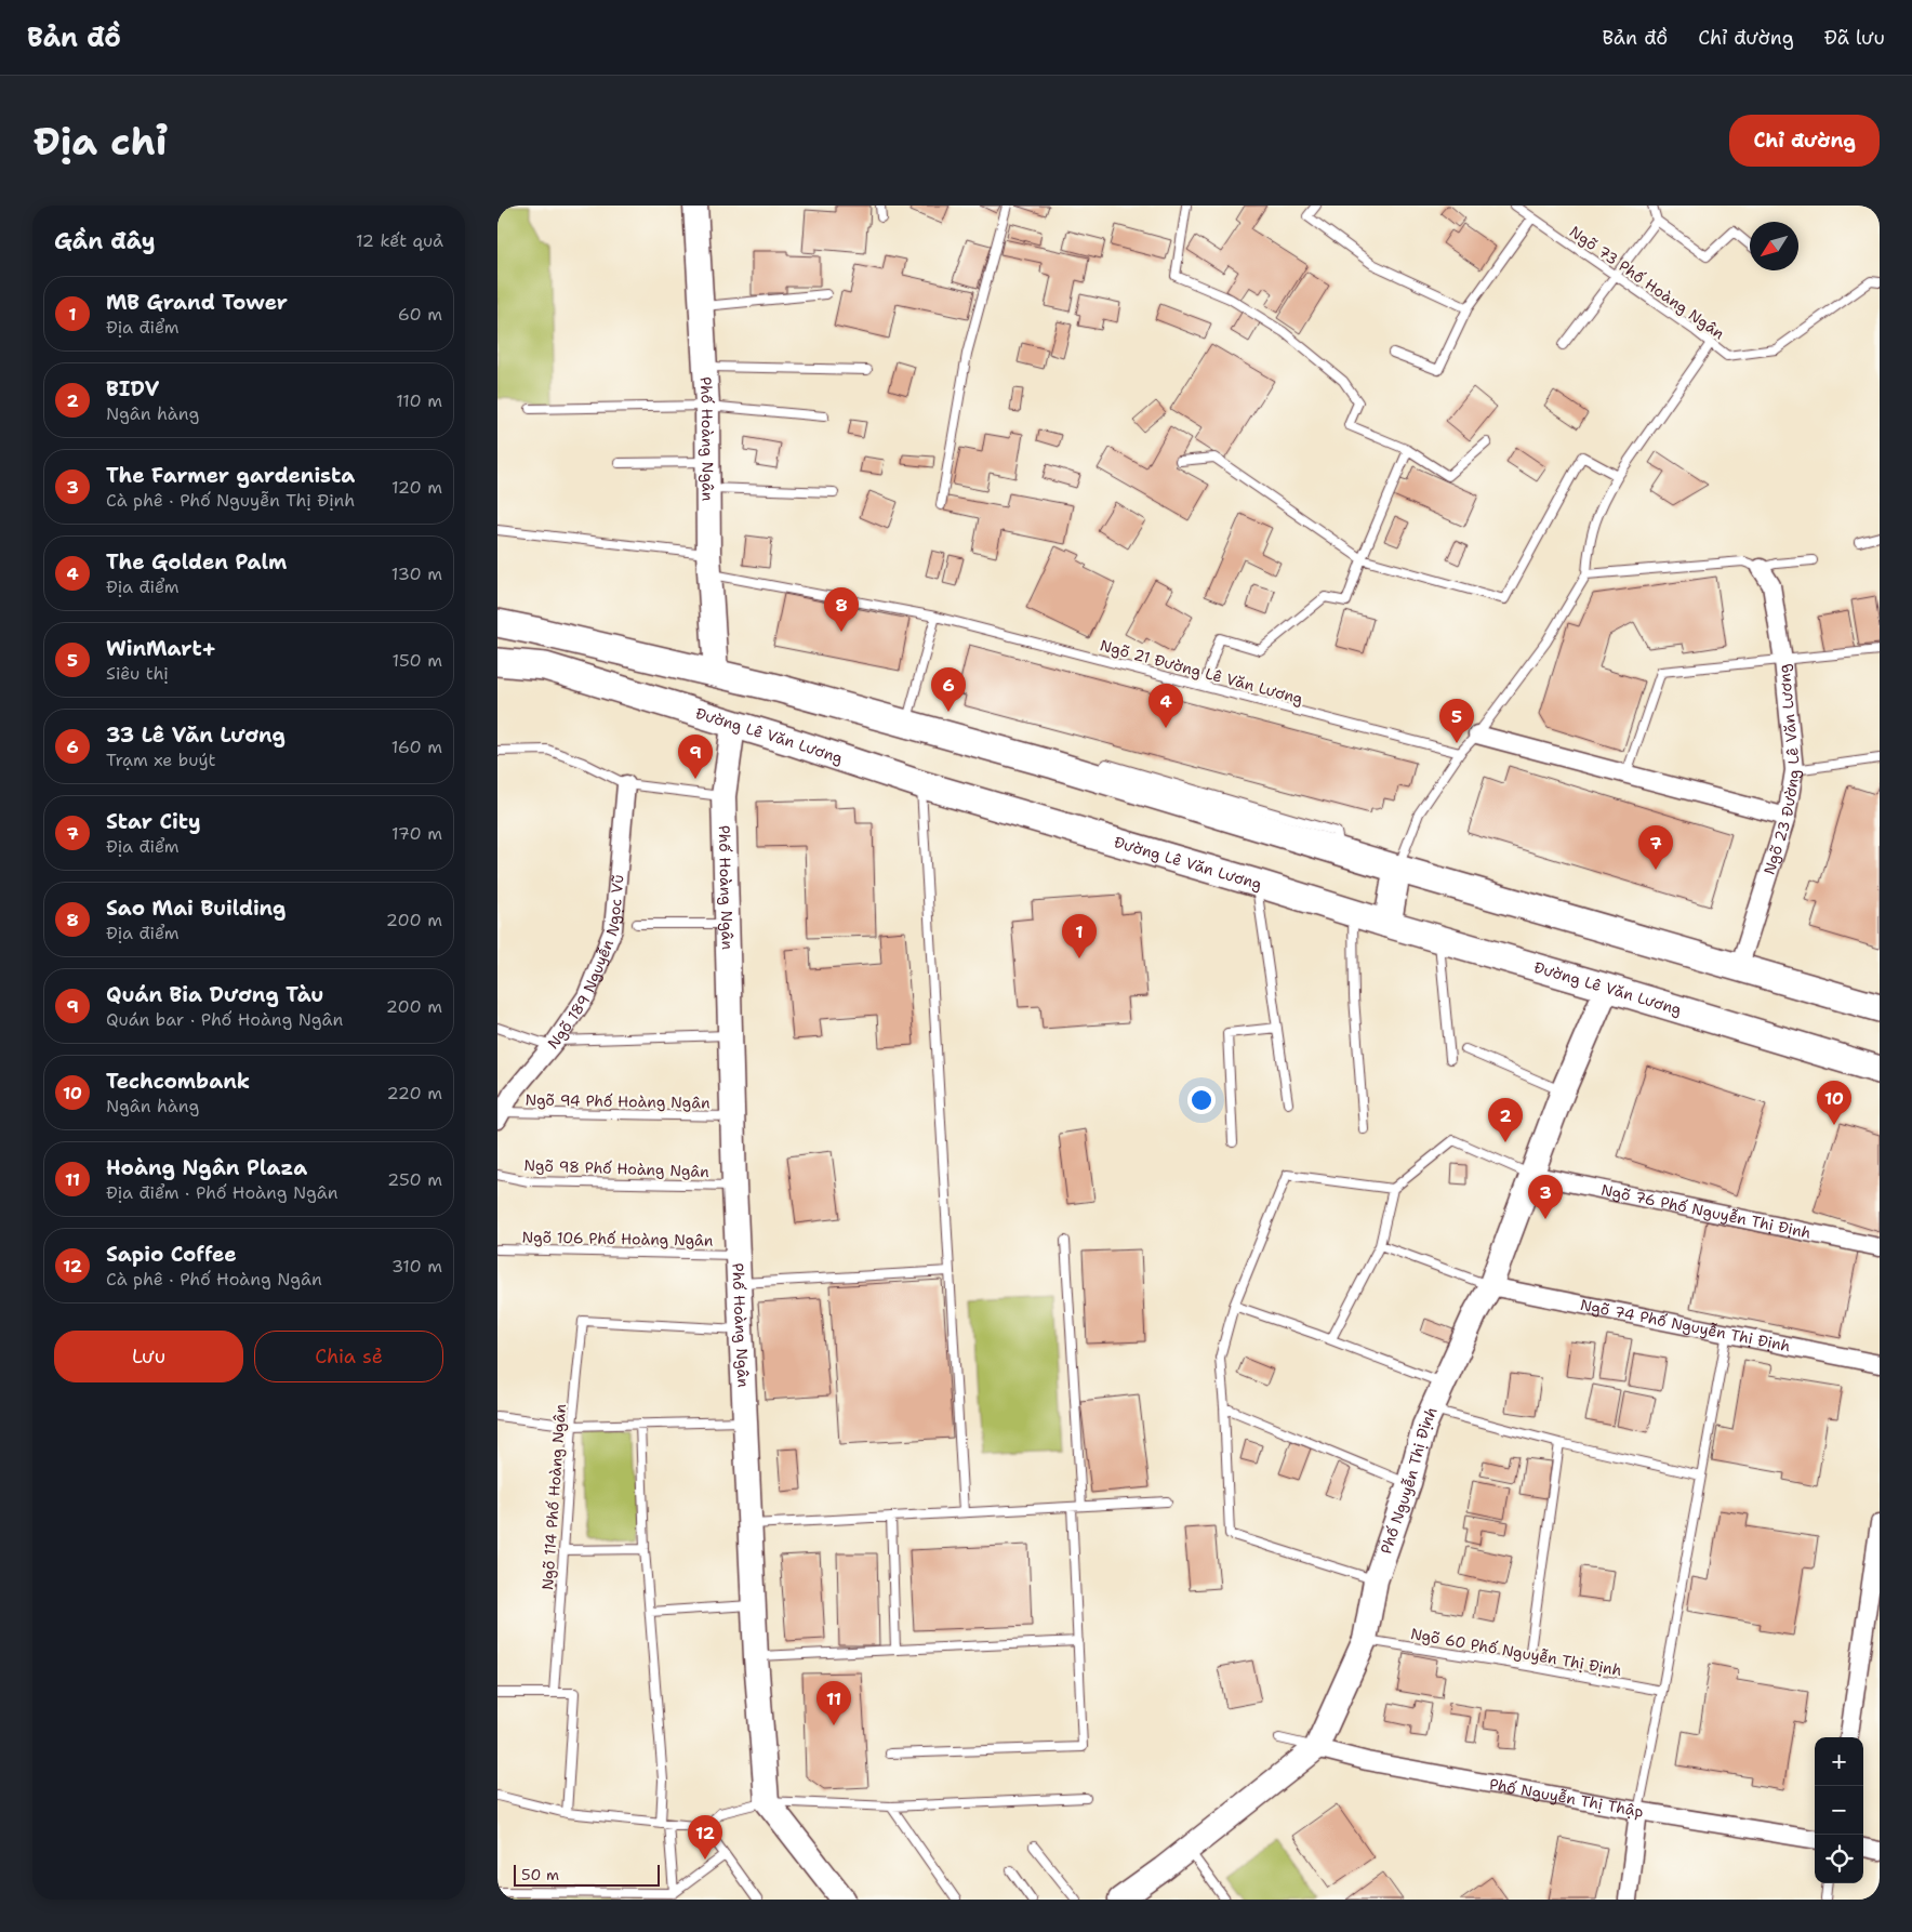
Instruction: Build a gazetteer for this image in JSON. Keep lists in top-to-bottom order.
{
  "streets": {
    "main road": ["Đường Lê Văn Lương"],
    "street": [
      "Phố Hoàng Ngân",
      "Ngõ 23 Đường Lê Văn Lương",
      "Ngõ 189 Nguyễn Ngọc Vũ",
      "Ngõ 76 Phố Nguyễn Thị Định",
      "Ngõ 74 Phố Nguyễn Thị Định",
      "Phố Nguyễn Thị Định",
      "Phố Nguyễn Thị Thập"
    ],
    "lane": [
      "Ngõ 73 Phố Hoàng Ngân",
      "Ngõ 21 Đường Lê Văn Lương",
      "Ngõ 94 Phố Hoàng Ngân",
      "Ngõ 98 Phố Hoàng Ngân",
      "Ngõ 106 Phố Hoàng Ngân",
      "Ngõ 114 Phố Hoàng Ngân",
      "Ngõ 60 Phố Nguyễn Thị Định"
    ]
  },
  "crossings": [
    ["Phố Hoàng Ngân", "Ngõ 21 Đường Lê Văn Lương"],
    ["Phố Hoàng Ngân", "Đường Lê Văn Lương"],
    ["Phố Hoàng Ngân", "Ngõ 94 Phố Hoàng Ngân"],
    ["Phố Hoàng Ngân", "Ngõ 98 Phố Hoàng Ngân"],
    ["Phố Hoàng Ngân", "Ngõ 106 Phố Hoàng Ngân"],
    ["Phố Hoàng Ngân", "Ngõ 114 Phố Hoàng Ngân"],
    ["Đường Lê Văn Lương", "Phố Nguyễn Thị Định"],
    ["Ngõ 189 Nguyễn Ngọc Vũ", "Ngõ 94 Phố Hoàng Ngân"],
    ["Ngõ 76 Phố Nguyễn Thị Định", "Phố Nguyễn Thị Định"],
    ["Ngõ 74 Phố Nguyễn Thị Định", "Phố Nguyễn Thị Định"],
    ["Phố Nguyễn Thị Định", "Ngõ 60 Phố Nguyễn Thị Định"],
    ["Phố Nguyễn Thị Định", "Phố Nguyễn Thị Thập"]
  ],
  "scale_bar": "50 m",
  "north": "bottom left",
  "page": {
    "header": "Bản đồ",
    "nav": ["Bản đồ", "Chỉ đường", "Đã lưu"],
    "buttons": [
      "Chỉ đường",
      ["Lưu", "Chia sẻ"]
    ],
    "title": "Địa chỉ",
    "heading": ["Gần đây", "12 kết quả"],
    "list": [
      {
        "mark": "1",
        "name": "MB Grand Tower",
        "note": "Địa điểm",
        "value": "60 m"
      },
      {
        "mark": "2",
        "name": "BIDV",
        "note": "Ngân hàng",
        "value": "110 m"
      },
      {
        "mark": "3",
        "name": "The Farmer gardenista",
        "note": "Cà phê · Phố Nguyễn Thị Định",
        "value": "120 m"
      },
      {
        "mark": "4",
        "name": "The Golden Palm",
        "note": "Địa điểm",
        "value": "130 m"
      },
      {
        "mark": "5",
        "name": "WinMart+",
        "note": "Siêu thị",
        "value": "150 m"
      },
      {
        "mark": "6",
        "name": "33 Lê Văn Lương",
        "note": "Trạm xe buýt",
        "value": "160 m"
      },
      {
        "mark": "7",
        "name": "Star City",
        "note": "Địa điểm",
        "value": "170 m"
      },
      {
        "mark": "8",
        "name": "Sao Mai Building",
        "note": "Địa điểm",
        "value": "200 m"
      },
      {
        "mark": "9",
        "name": "Quán Bia Dương Tàu",
        "note": "Quán bar · Phố Hoàng Ngân",
        "value": "200 m"
      },
      {
        "mark": "10",
        "name": "Techcombank",
        "note": "Ngân hàng",
        "value": "220 m"
      },
      {
        "mark": "11",
        "name": "Hoàng Ngân Plaza",
        "note": "Địa điểm · Phố Hoàng Ngân",
        "value": "250 m"
      },
      {
        "mark": "12",
        "name": "Sapio Coffee",
        "note": "Cà phê · Phố Hoàng Ngân",
        "value": "310 m"
      }
    ],
    "pins": [
      "8",
      "6",
      "4",
      "5",
      "9",
      "7",
      "1",
      "10",
      "2",
      "3",
      "11",
      "12"
    ],
    "map_buttons": ["+", "−"],
    "scale": "50 m"
  }
}
